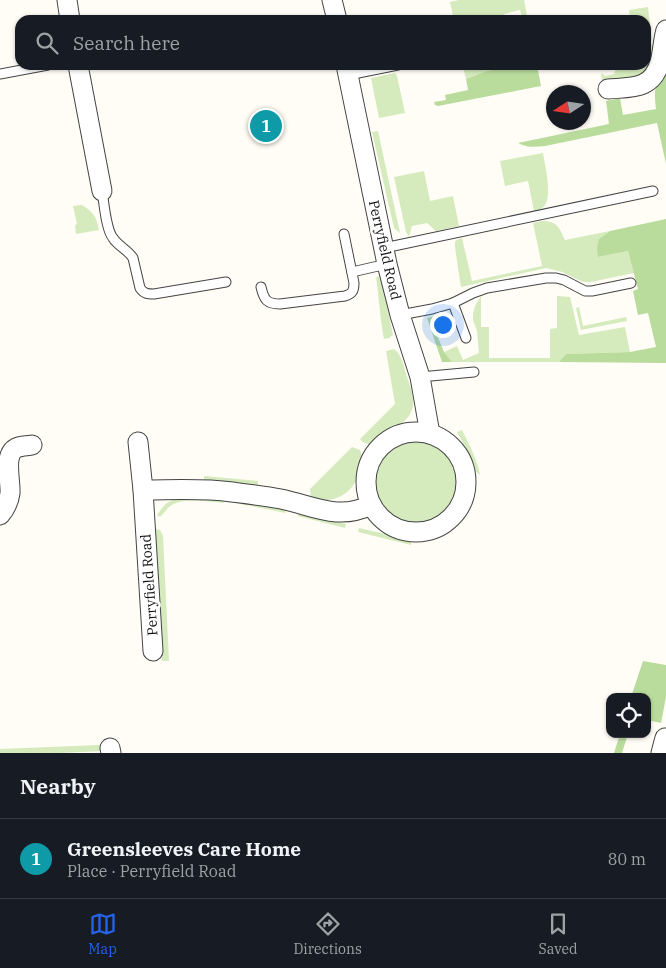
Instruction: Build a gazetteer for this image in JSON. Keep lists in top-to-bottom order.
{
  "streets": {
    "street": ["Perryfield Road"]
  },
  "north": "left",
  "page": {
    "search": "Search here",
    "pins": "1",
    "heading": "Nearby",
    "list": [
      {
        "mark": "1",
        "name": "Greensleeves Care Home",
        "note": "Place · Perryfield Road",
        "value": "80 m"
      }
    ],
    "nav": ["Map", "Directions", "Saved"]
  }
}
